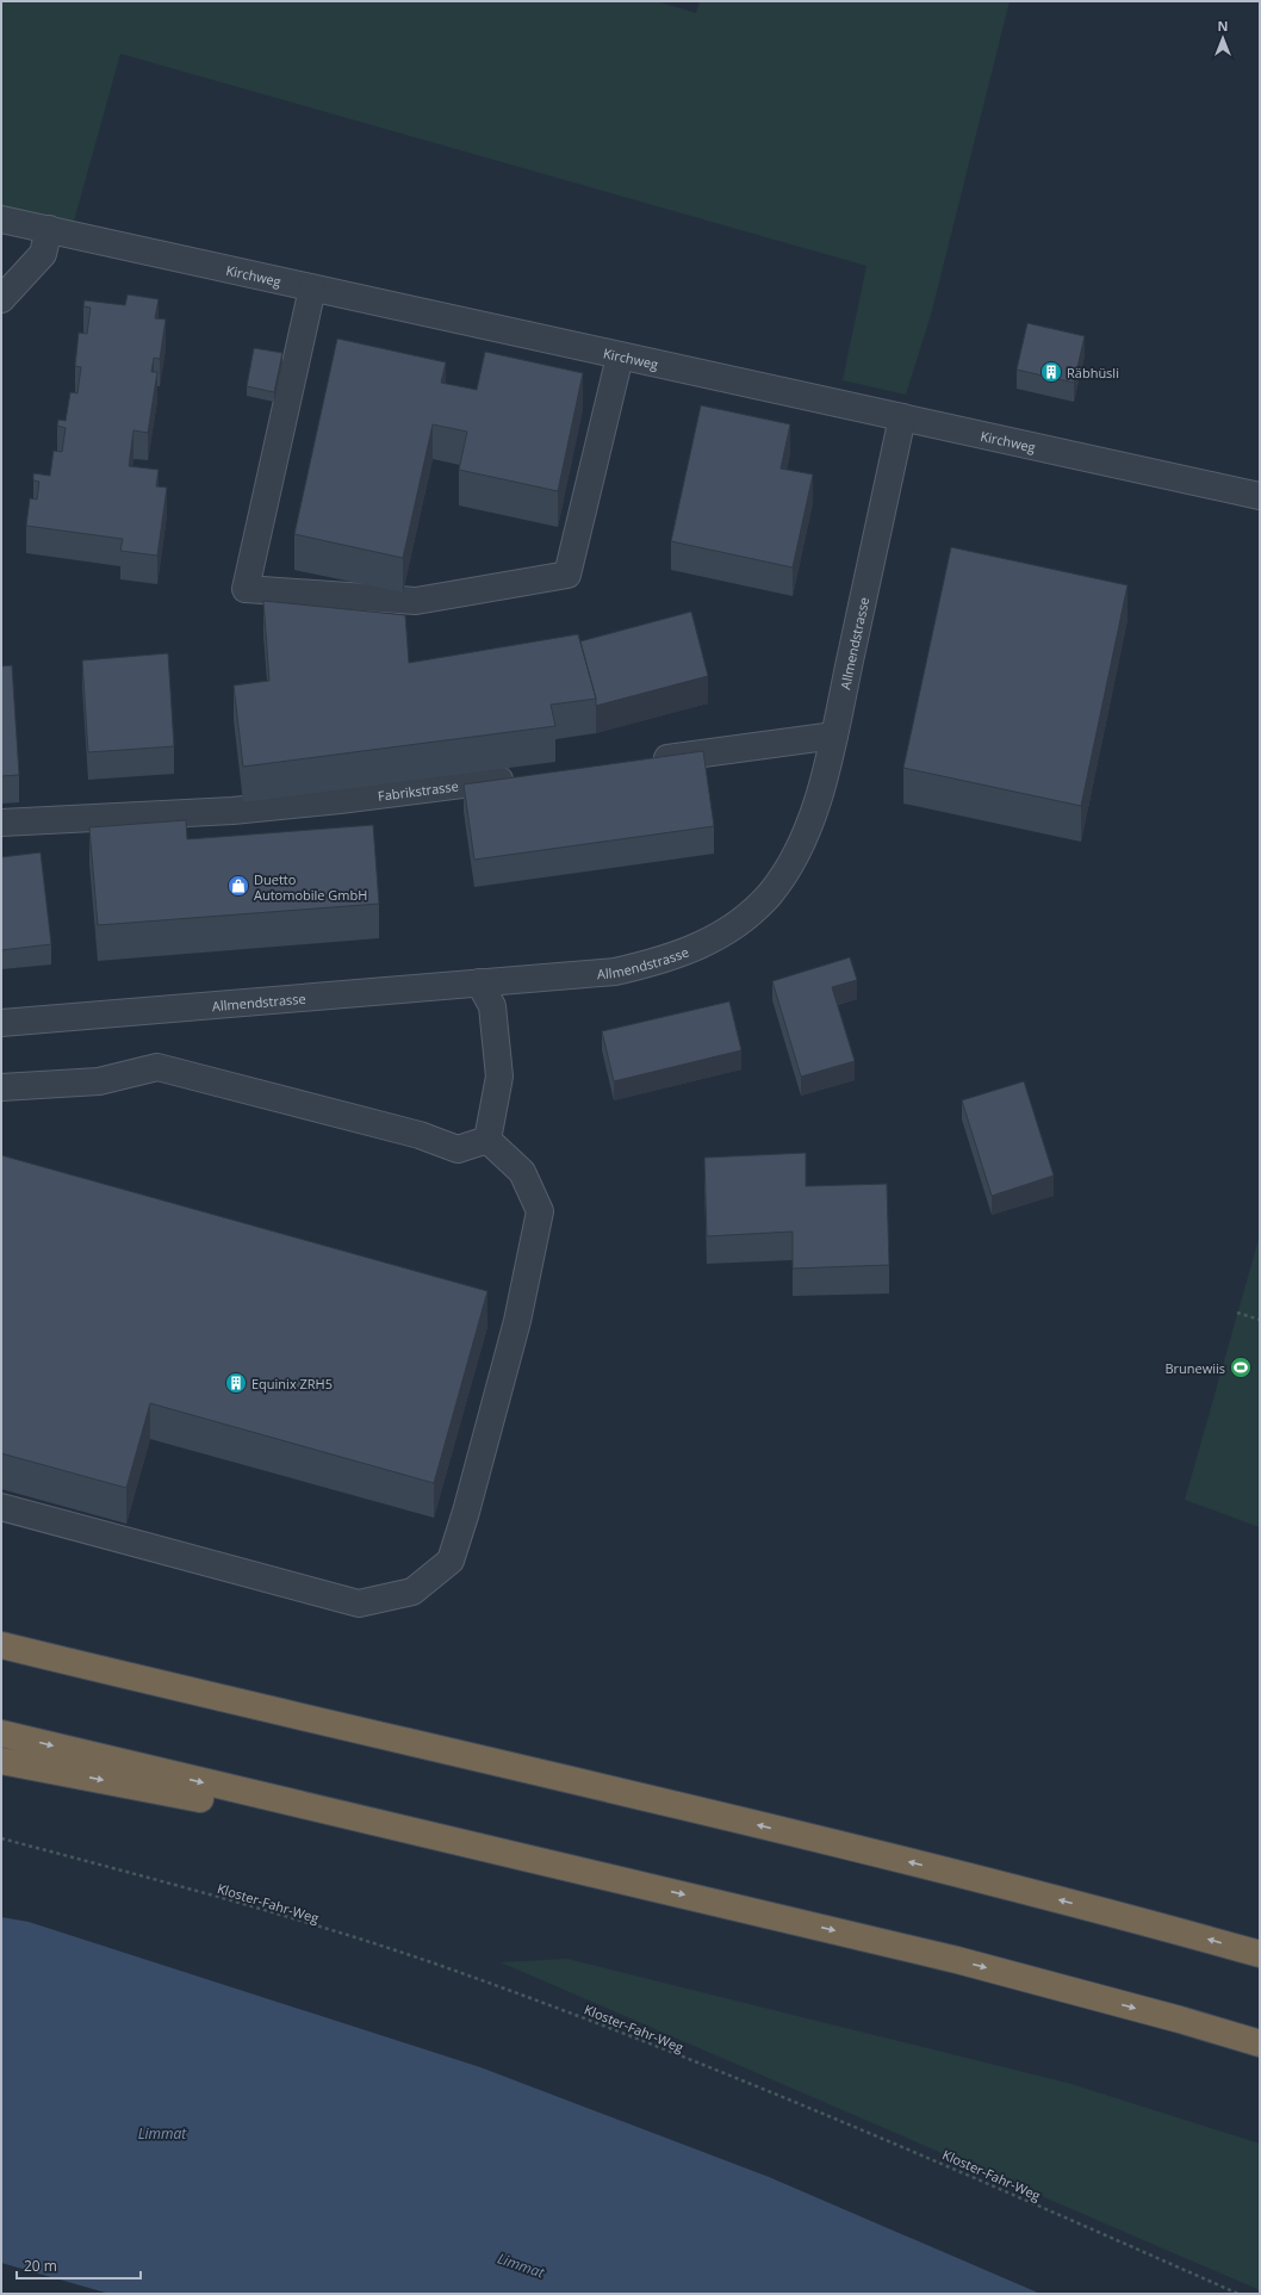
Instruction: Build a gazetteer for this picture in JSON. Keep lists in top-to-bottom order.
{
  "streets": {
    "street": ["Kirchweg", "Allmendstrasse", "Fabrikstrasse"],
    "path": ["Kloster-Fahr-Weg"]
  },
  "crossings": [
    ["Kirchweg", "Allmendstrasse"]
  ],
  "water": ["Limmat"],
  "places": {
    "building": ["Räbhüsli", "Equinix ZRH5"],
    "shop": ["Duetto Automobile GmbH"],
    "sports": ["Brunewiis"]
  },
  "scale_bar": "20 m",
  "north": "top"
}
